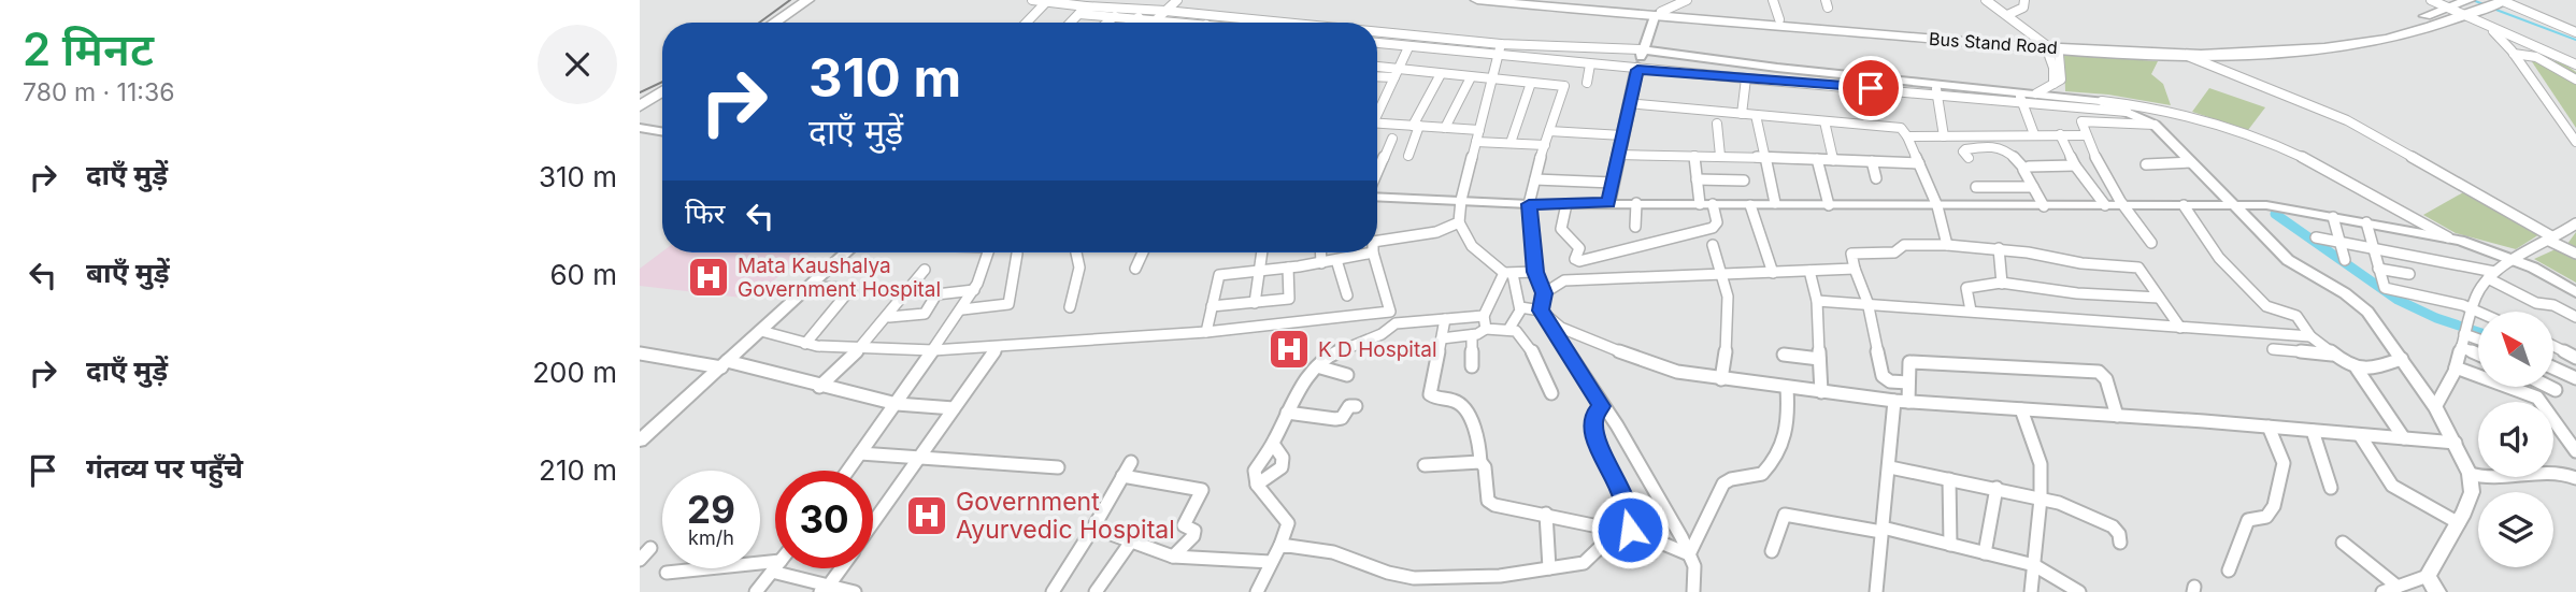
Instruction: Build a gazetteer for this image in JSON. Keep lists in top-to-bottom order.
{
  "streets": {
    "main road": ["Bus Stand Road"]
  },
  "places": {
    "hospital": ["Mata Kaushalya Government Hospital", "K D Hospital", "Government Ayurvedic Hospital"]
  },
  "north": "top left",
  "page": {
    "heading": ["2 मिनट", "780 m · 11:36"],
    "turn": ["310 m", "दाएँ मुड़ें"],
    "list": [
      {
        "name": "दाएँ मुड़ें",
        "value": "310 m"
      },
      {
        "name": "बाएँ मुड़ें",
        "value": "60 m"
      },
      {
        "name": "दाएँ मुड़ें",
        "value": "200 m"
      },
      {
        "name": "गंतव्य पर पहुँचे",
        "value": "210 m"
      }
    ],
    "then": "फिर",
    "speed": "29 km/h",
    "limit": "30"
  }
}
